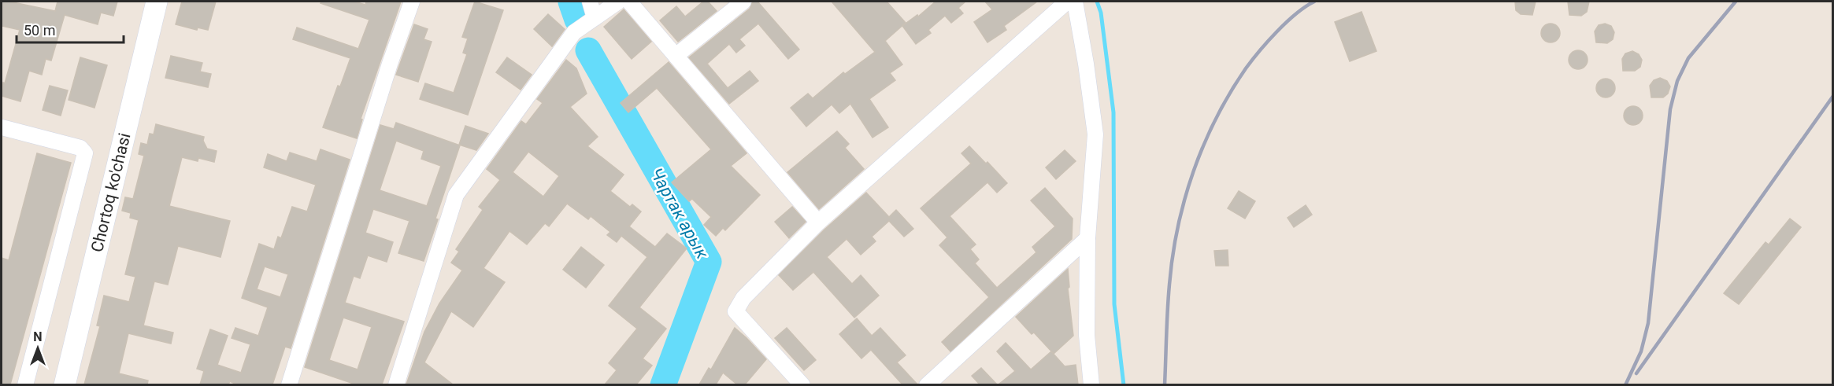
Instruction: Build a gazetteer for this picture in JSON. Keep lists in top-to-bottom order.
{
  "streets": {
    "street": ["Chortoq ko'chasi"]
  },
  "water": ["Чартак арык"],
  "scale_bar": "50 m",
  "north": "top"
}
